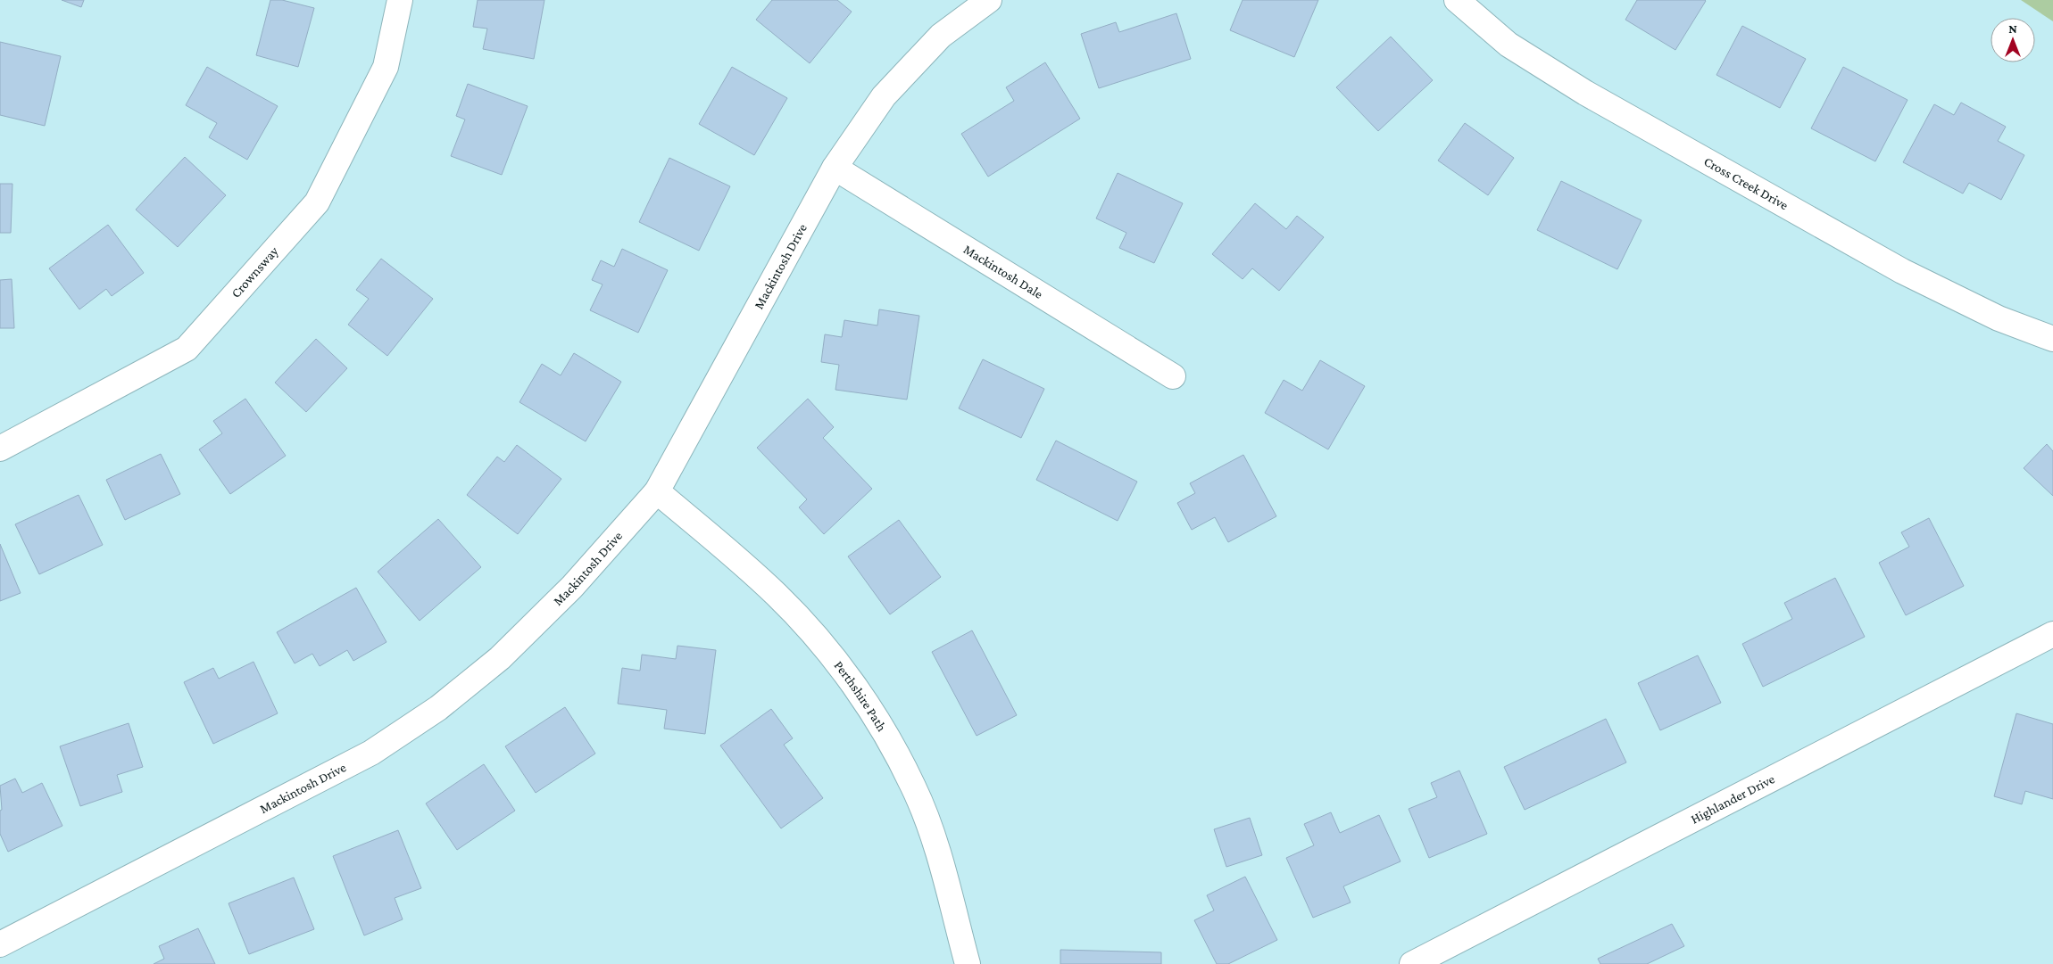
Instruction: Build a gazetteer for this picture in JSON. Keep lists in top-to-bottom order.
{
  "streets": {
    "street": [
      "Cross Creek Drive",
      "Mackintosh Drive",
      "Crownsway",
      "Mackintosh Dale",
      "Perthshire Path",
      "Highlander Drive"
    ]
  },
  "crossings": [
    ["Mackintosh Drive", "Mackintosh Dale"],
    ["Mackintosh Drive", "Perthshire Path"]
  ],
  "north": "top"
}
